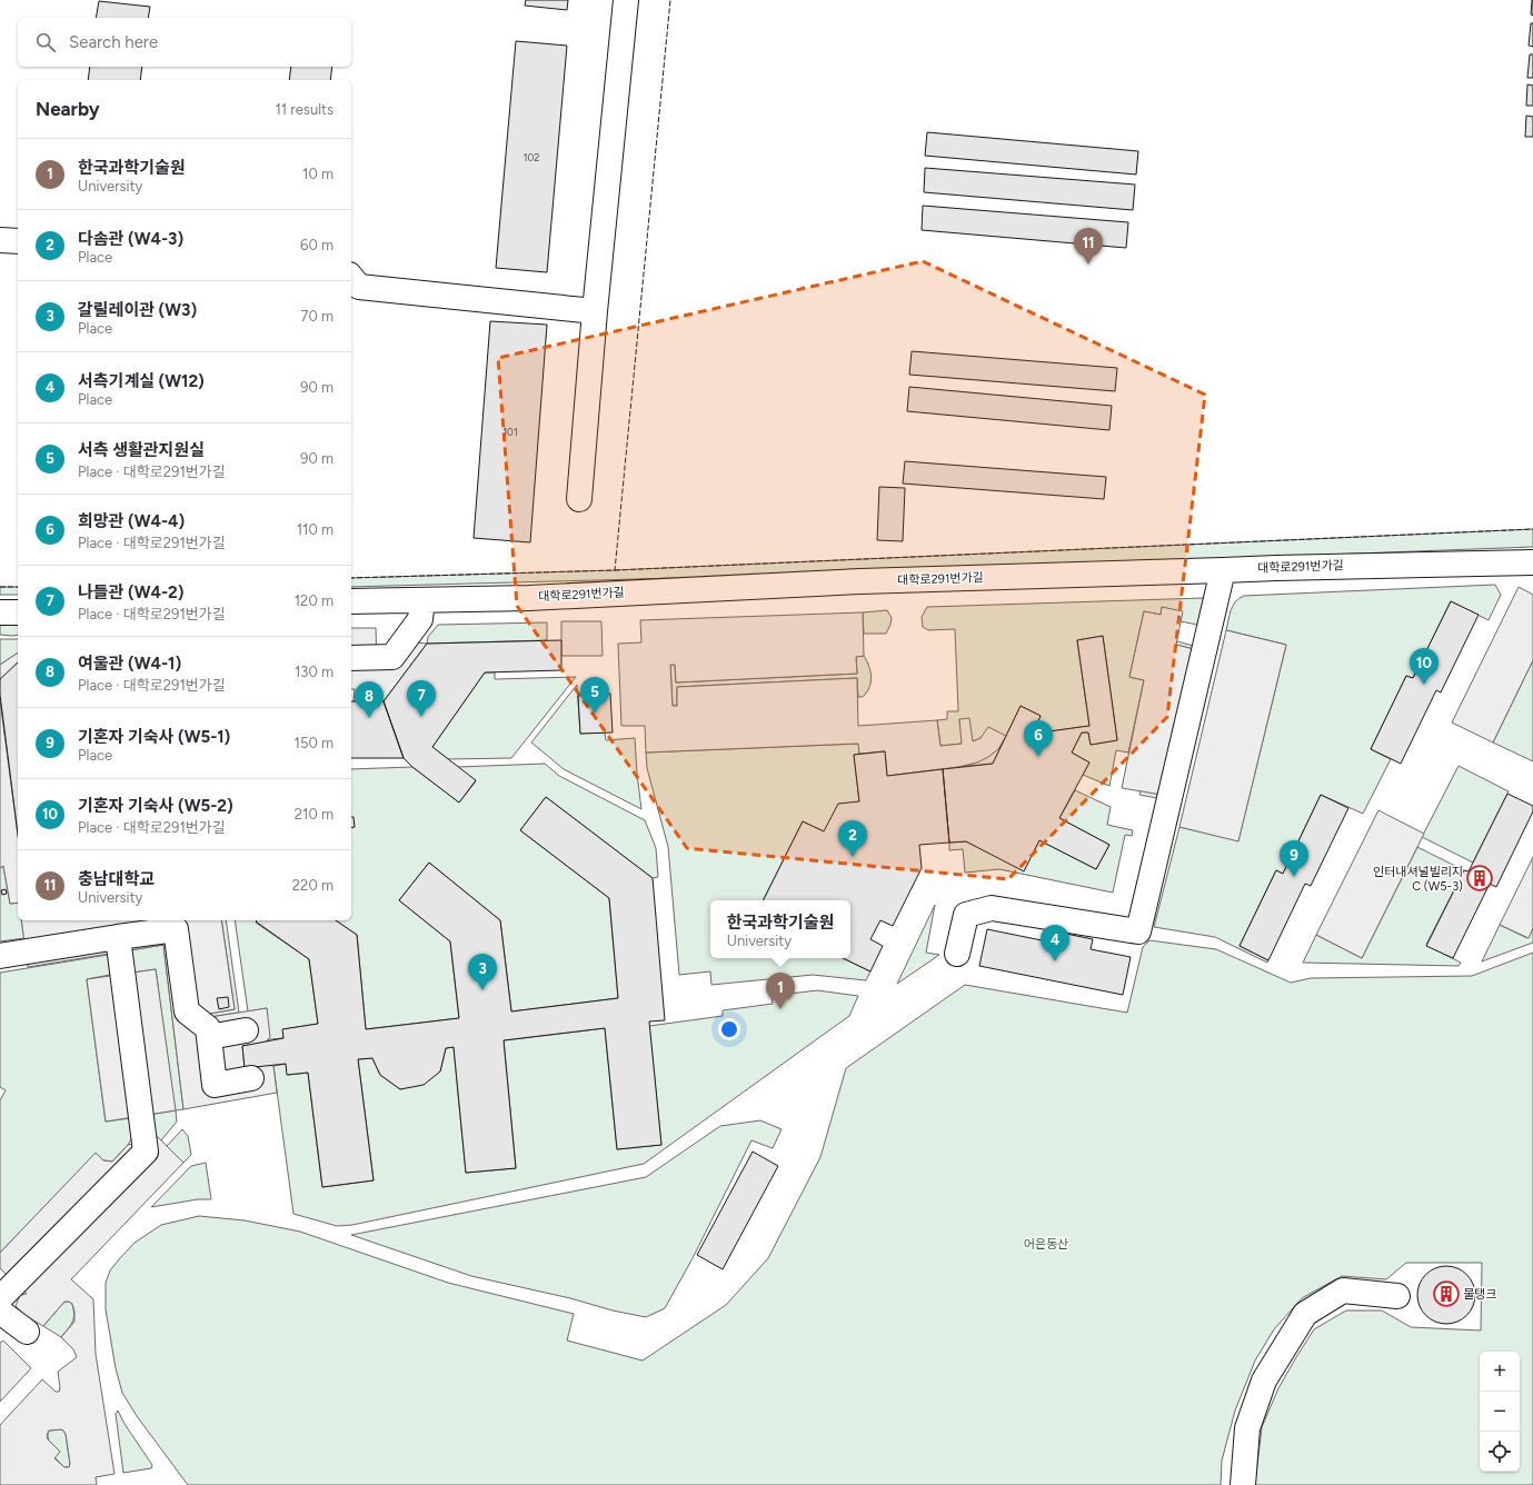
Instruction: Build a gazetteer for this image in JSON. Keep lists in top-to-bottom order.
{
  "streets": {
    "street": ["대학로291번가길"]
  },
  "parks": ["어은동산"],
  "places": {
    "building": ["인터내셔널빌리지 C (W5-3)", "물탱크"]
  },
  "house_numbers": ["102", "101"],
  "page": {
    "search": "Search here",
    "heading": ["Nearby", "11 results"],
    "list": [
      {
        "mark": "1",
        "name": "한국과학기술원",
        "note": "University",
        "value": "10 m"
      },
      {
        "mark": "2",
        "name": "다솜관 (W4-3)",
        "note": "Place",
        "value": "60 m"
      },
      {
        "mark": "3",
        "name": "갈릴레이관 (W3)",
        "note": "Place",
        "value": "70 m"
      },
      {
        "mark": "4",
        "name": "서측기계실 (W12)",
        "note": "Place",
        "value": "90 m"
      },
      {
        "mark": "5",
        "name": "서측 생활관지원실",
        "note": "Place · 대학로291번가길",
        "value": "90 m"
      },
      {
        "mark": "6",
        "name": "희망관 (W4-4)",
        "note": "Place · 대학로291번가길",
        "value": "110 m"
      },
      {
        "mark": "7",
        "name": "나들관 (W4-2)",
        "note": "Place · 대학로291번가길",
        "value": "120 m"
      },
      {
        "mark": "8",
        "name": "여울관 (W4-1)",
        "note": "Place · 대학로291번가길",
        "value": "130 m"
      },
      {
        "mark": "9",
        "name": "기혼자 기숙사 (W5-1)",
        "note": "Place",
        "value": "150 m"
      },
      {
        "mark": "10",
        "name": "기혼자 기숙사 (W5-2)",
        "note": "Place · 대학로291번가길",
        "value": "210 m"
      },
      {
        "mark": "11",
        "name": "충남대학교",
        "note": "University",
        "value": "220 m"
      }
    ],
    "pins": [
      "11",
      "10",
      "5",
      "7",
      "8",
      "6",
      "2",
      "9",
      "4",
      "3",
      "1"
    ],
    "popup": ["한국과학기술원", "University"],
    "map_buttons": ["+", "−"]
  }
}
